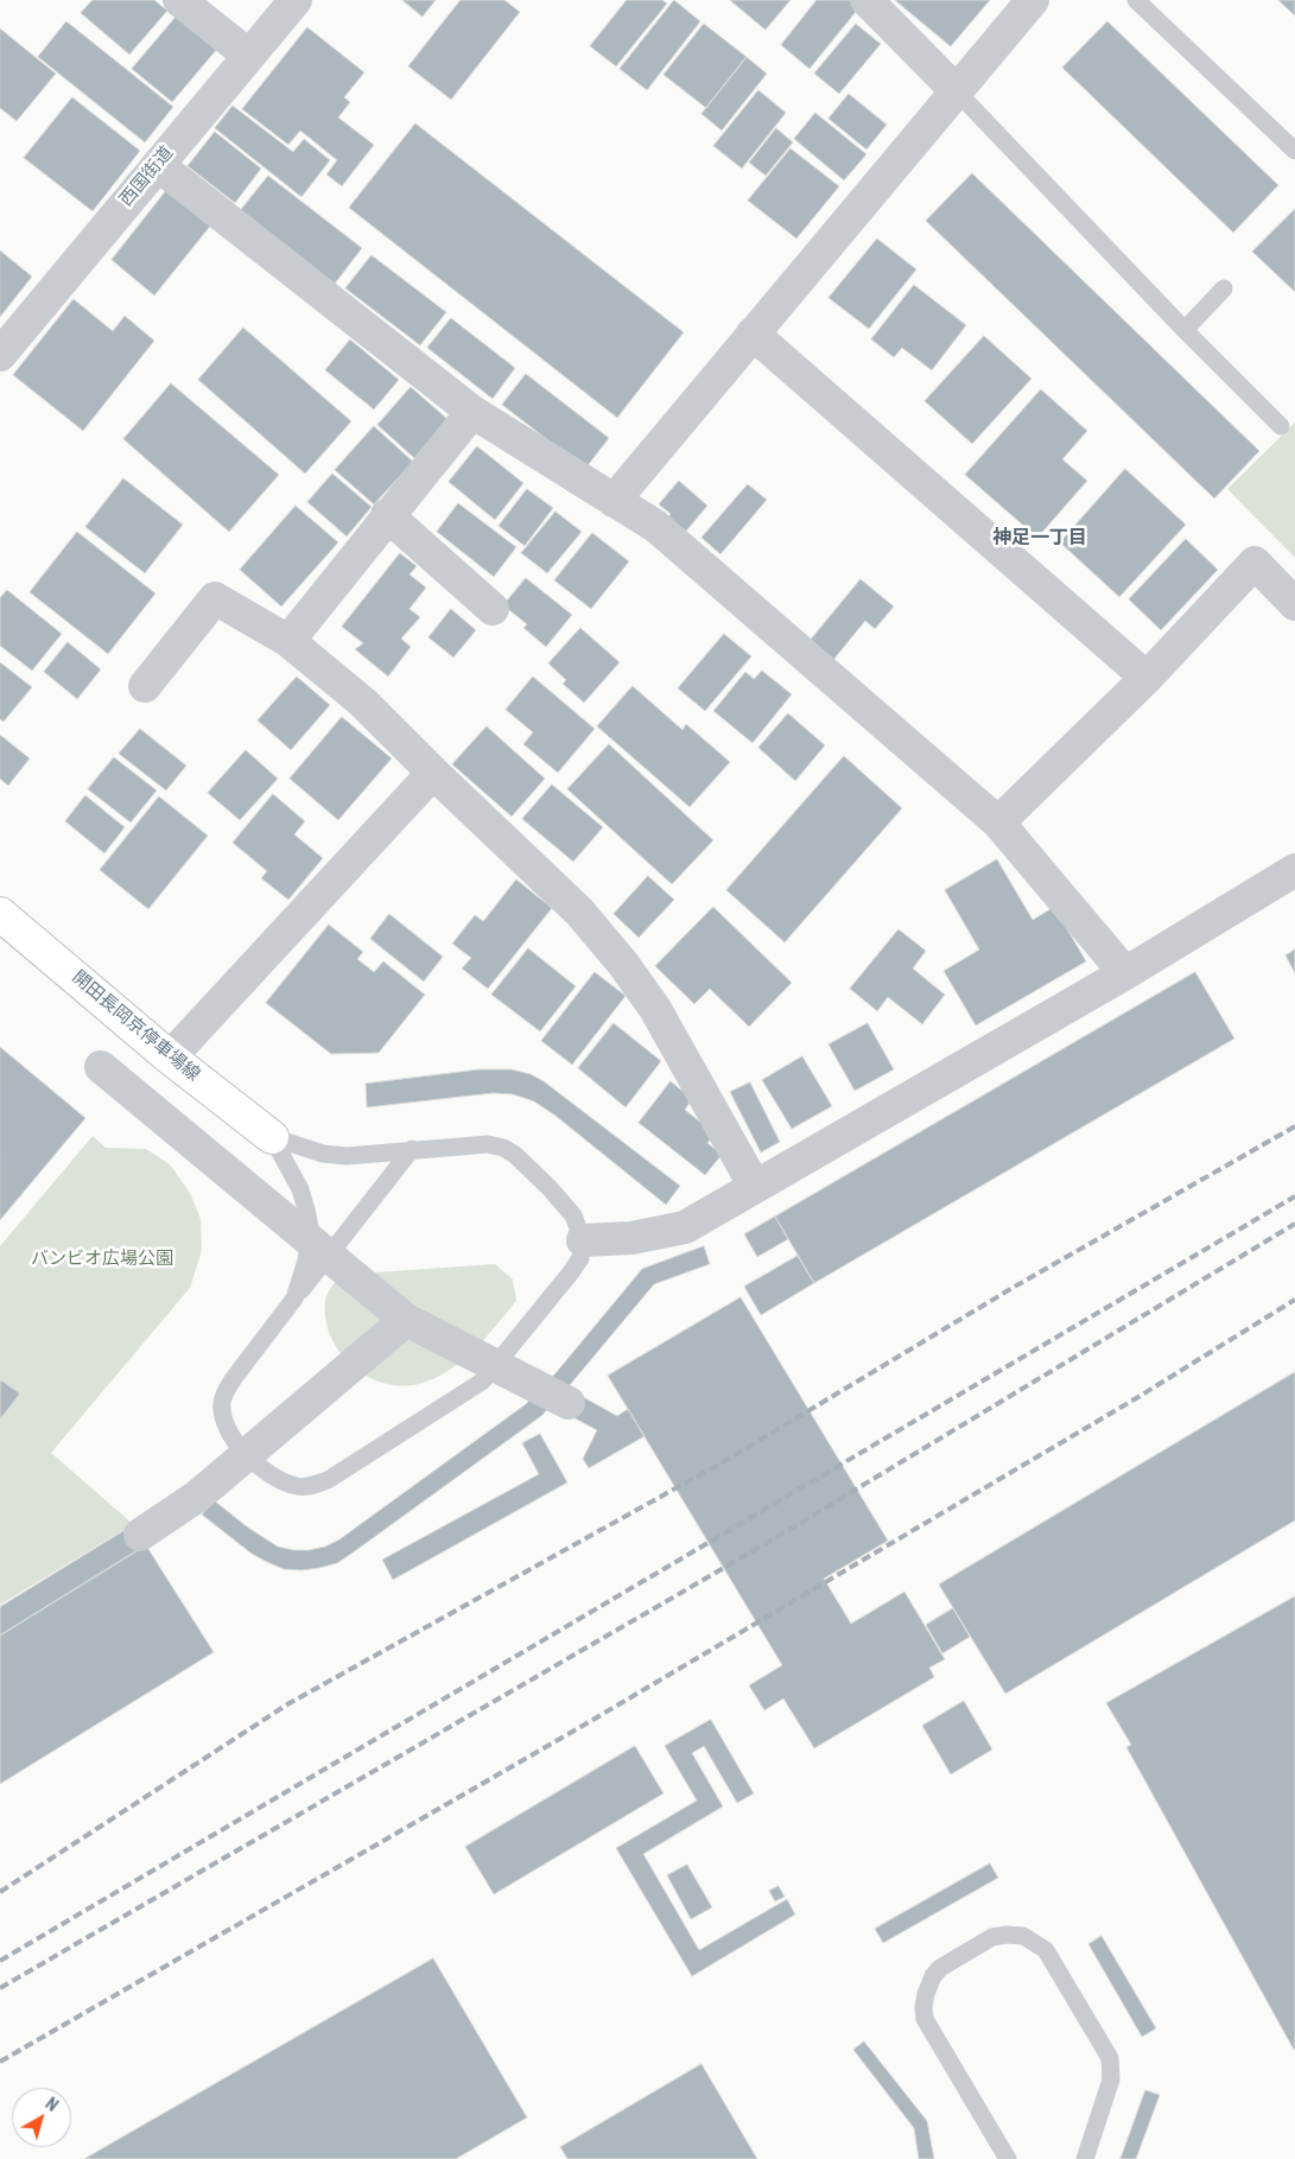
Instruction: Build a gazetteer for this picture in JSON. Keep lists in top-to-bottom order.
{
  "streets": {
    "main road": ["開田長岡京停車場線"],
    "street": ["西国街道"]
  },
  "districts": ["神足一丁目"],
  "parks": ["バンビオ広場公園"],
  "north": "top right"
}
